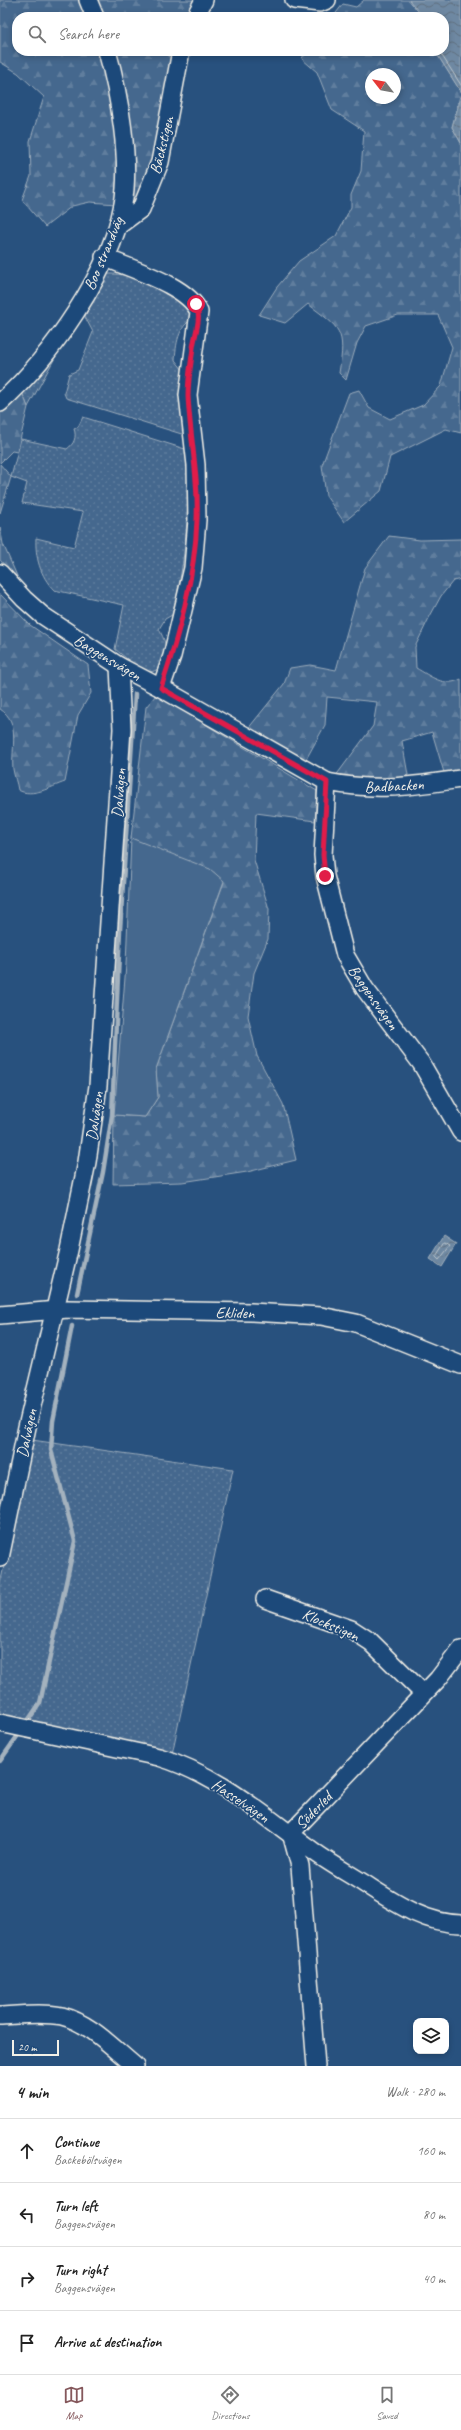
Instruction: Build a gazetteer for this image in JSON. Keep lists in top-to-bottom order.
{
  "streets": {
    "street": [
      "Bäckstigen",
      "Boo strandväg",
      "Baggensvägen",
      "Badbacken",
      "Dalvägen",
      "Ekliden",
      "Klockstigen",
      "Hasselvägen",
      "Söderled"
    ]
  },
  "crossings": [
    ["Bäckstigen", "Boo strandväg"],
    ["Baggensvägen", "Badbacken"],
    ["Baggensvägen", "Dalvägen"],
    ["Dalvägen", "Ekliden"],
    ["Klockstigen", "Söderled"],
    ["Hasselvägen", "Söderled"]
  ],
  "scale_bar": "20 m",
  "north": "top left",
  "page": {
    "search": "Search here",
    "scale": "20 m",
    "heading": ["4 min", "Walk · 280 m"],
    "list": [
      ["Continue", "Backebölsvägen", "160 m"],
      ["Turn left", "Baggensvägen", "80 m"],
      ["Turn right", "Baggensvägen", "40 m"],
      "Arrive at destination"
    ],
    "nav": ["Map", "Directions", "Saved"]
  }
}
